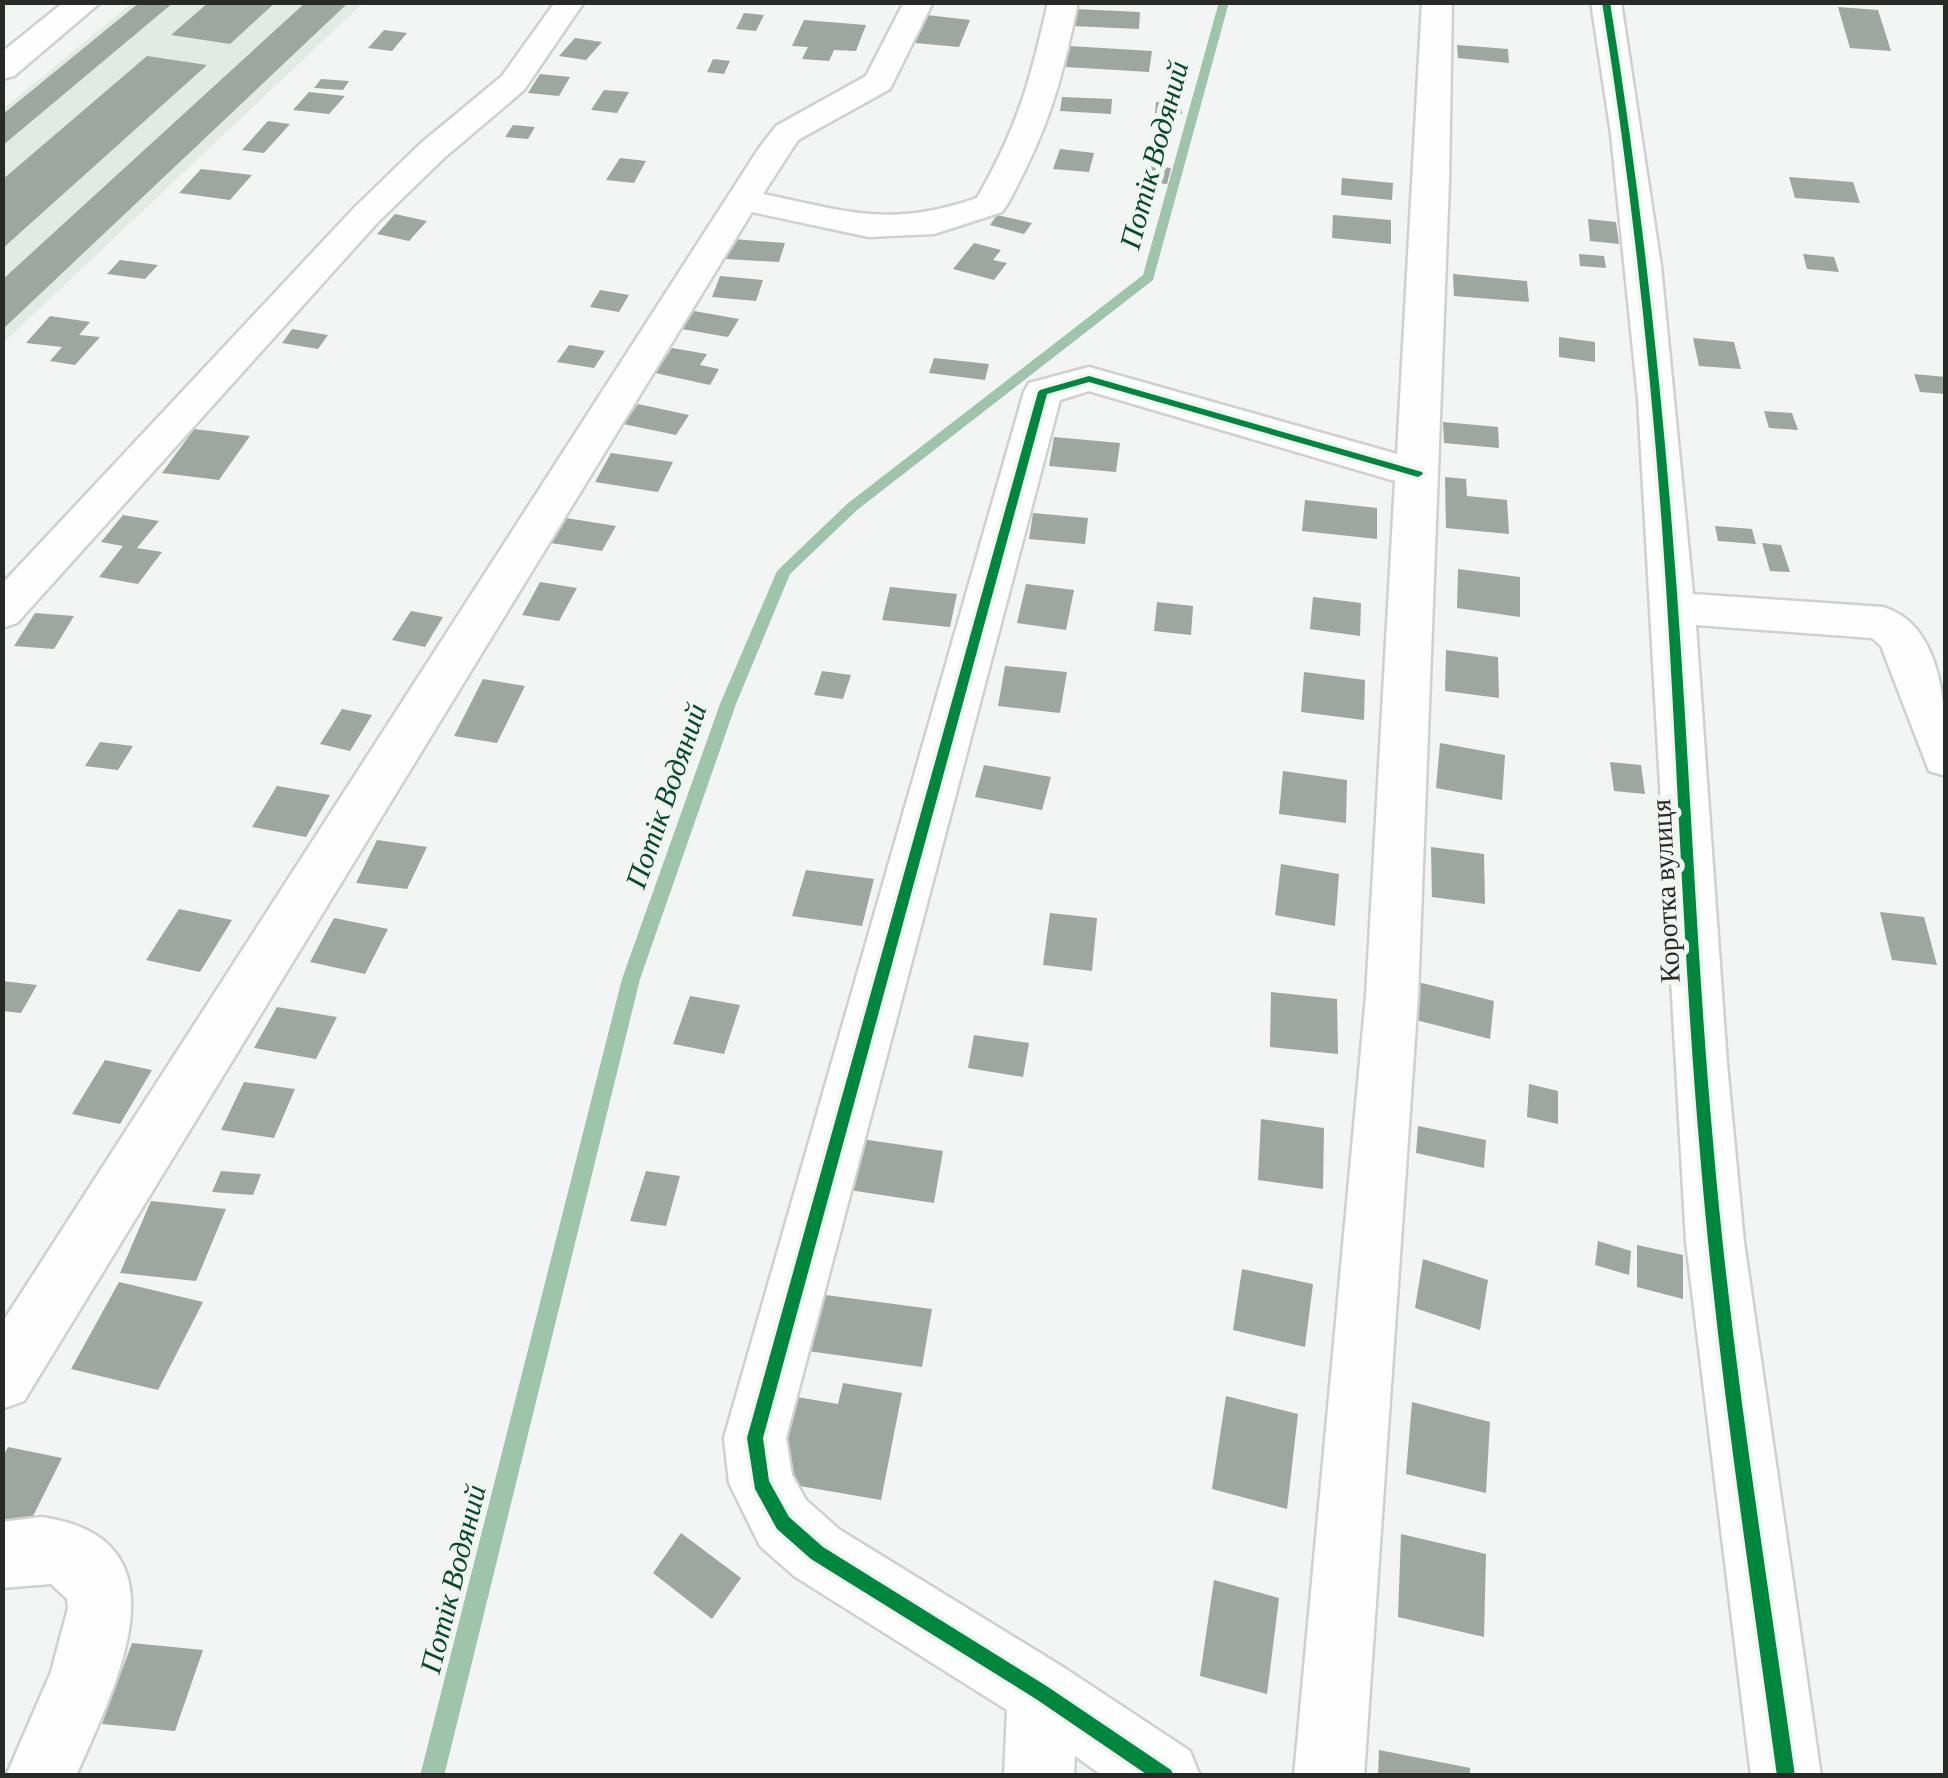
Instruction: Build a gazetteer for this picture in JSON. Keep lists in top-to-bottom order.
{
  "streets": {
    "street": ["Коротка вулиця"]
  },
  "water": ["Потік Водяний"]
}
